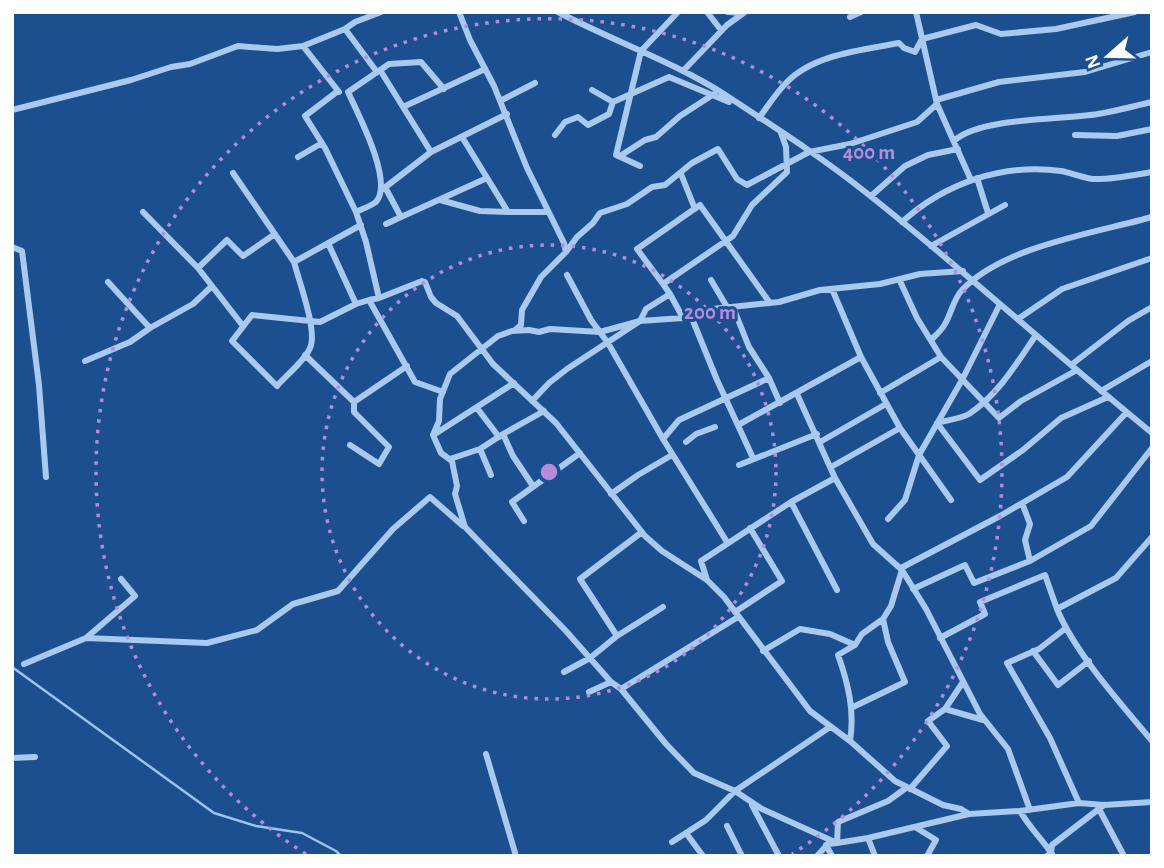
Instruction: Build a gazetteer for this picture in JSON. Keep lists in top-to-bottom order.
{
  "north": "left",
  "rings": ["400 m", "200 m"]
}
